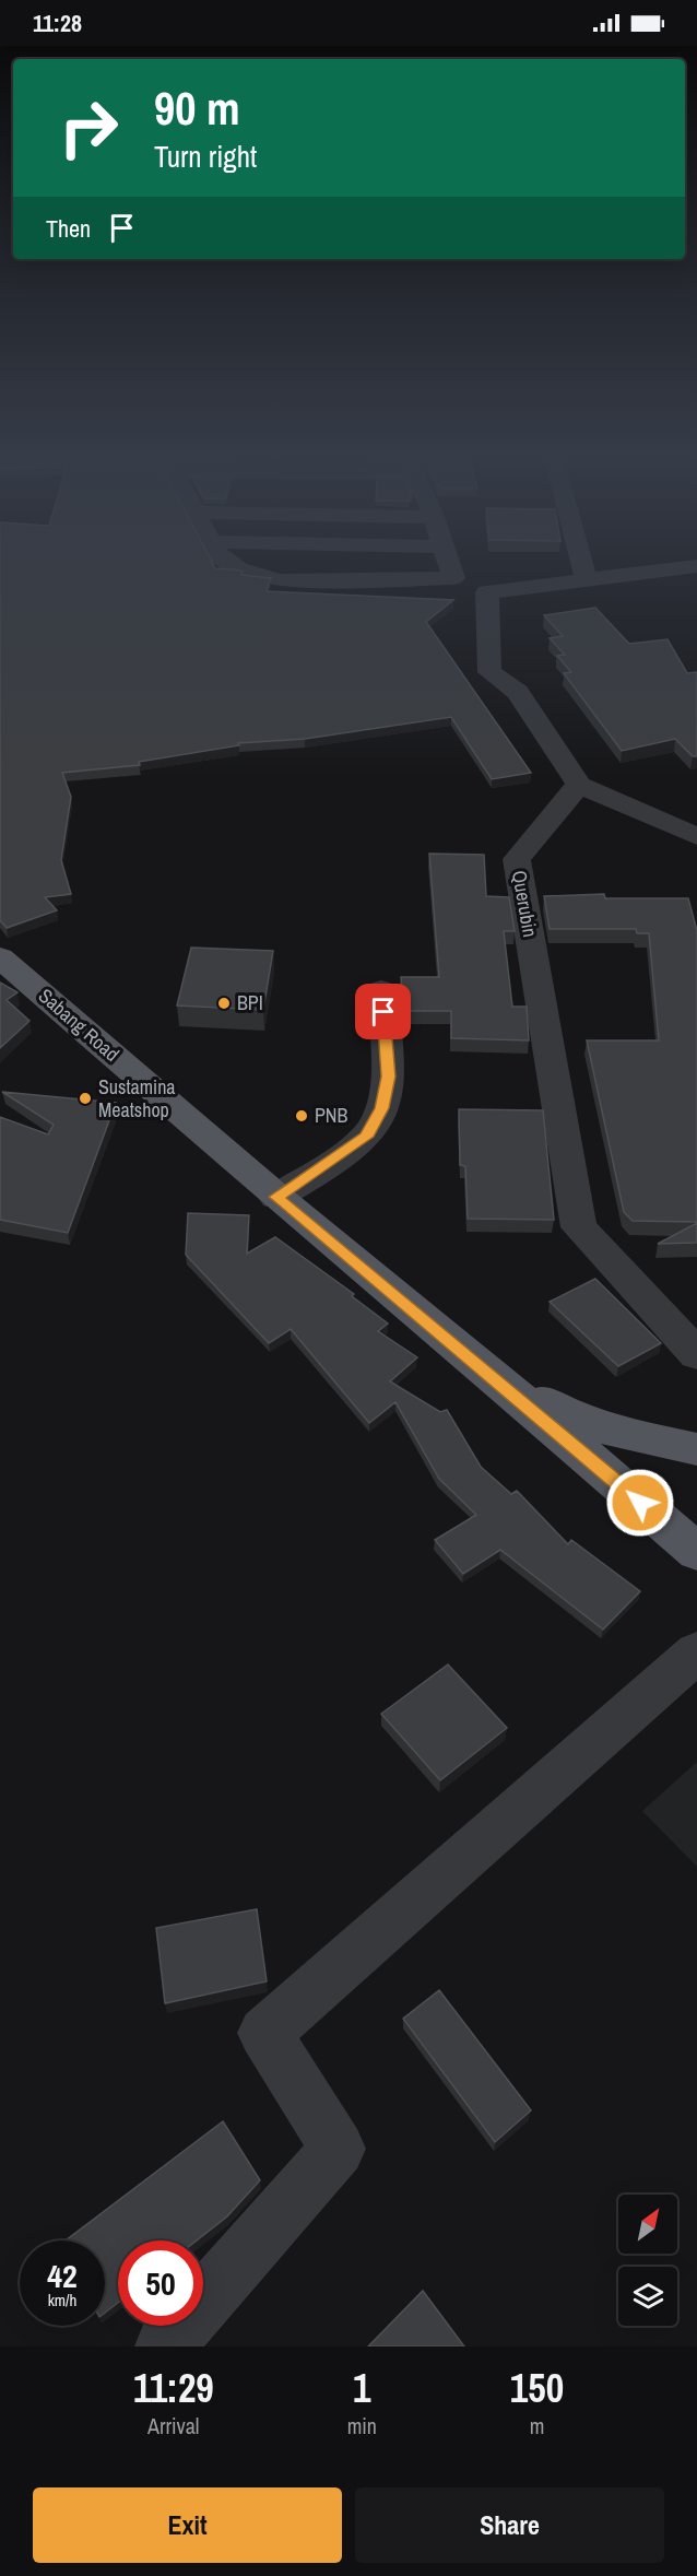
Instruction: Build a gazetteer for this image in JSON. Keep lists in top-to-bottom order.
{
  "streets": {
    "main road": ["Sabang Road"],
    "street": ["Querubin"]
  },
  "places": ["BPI", "Sustamina Meatshop", "PNB"],
  "north": "top right",
  "page": {
    "status": "11:28",
    "turn": ["90 m", "Turn right"],
    "then": "Then",
    "speed": "42 km/h",
    "limit": "50",
    "eta": [
      "11:29",
      "Arrival",
      "1",
      "min",
      "150",
      "m"
    ],
    "buttons": ["Exit", "Share"]
  }
}
